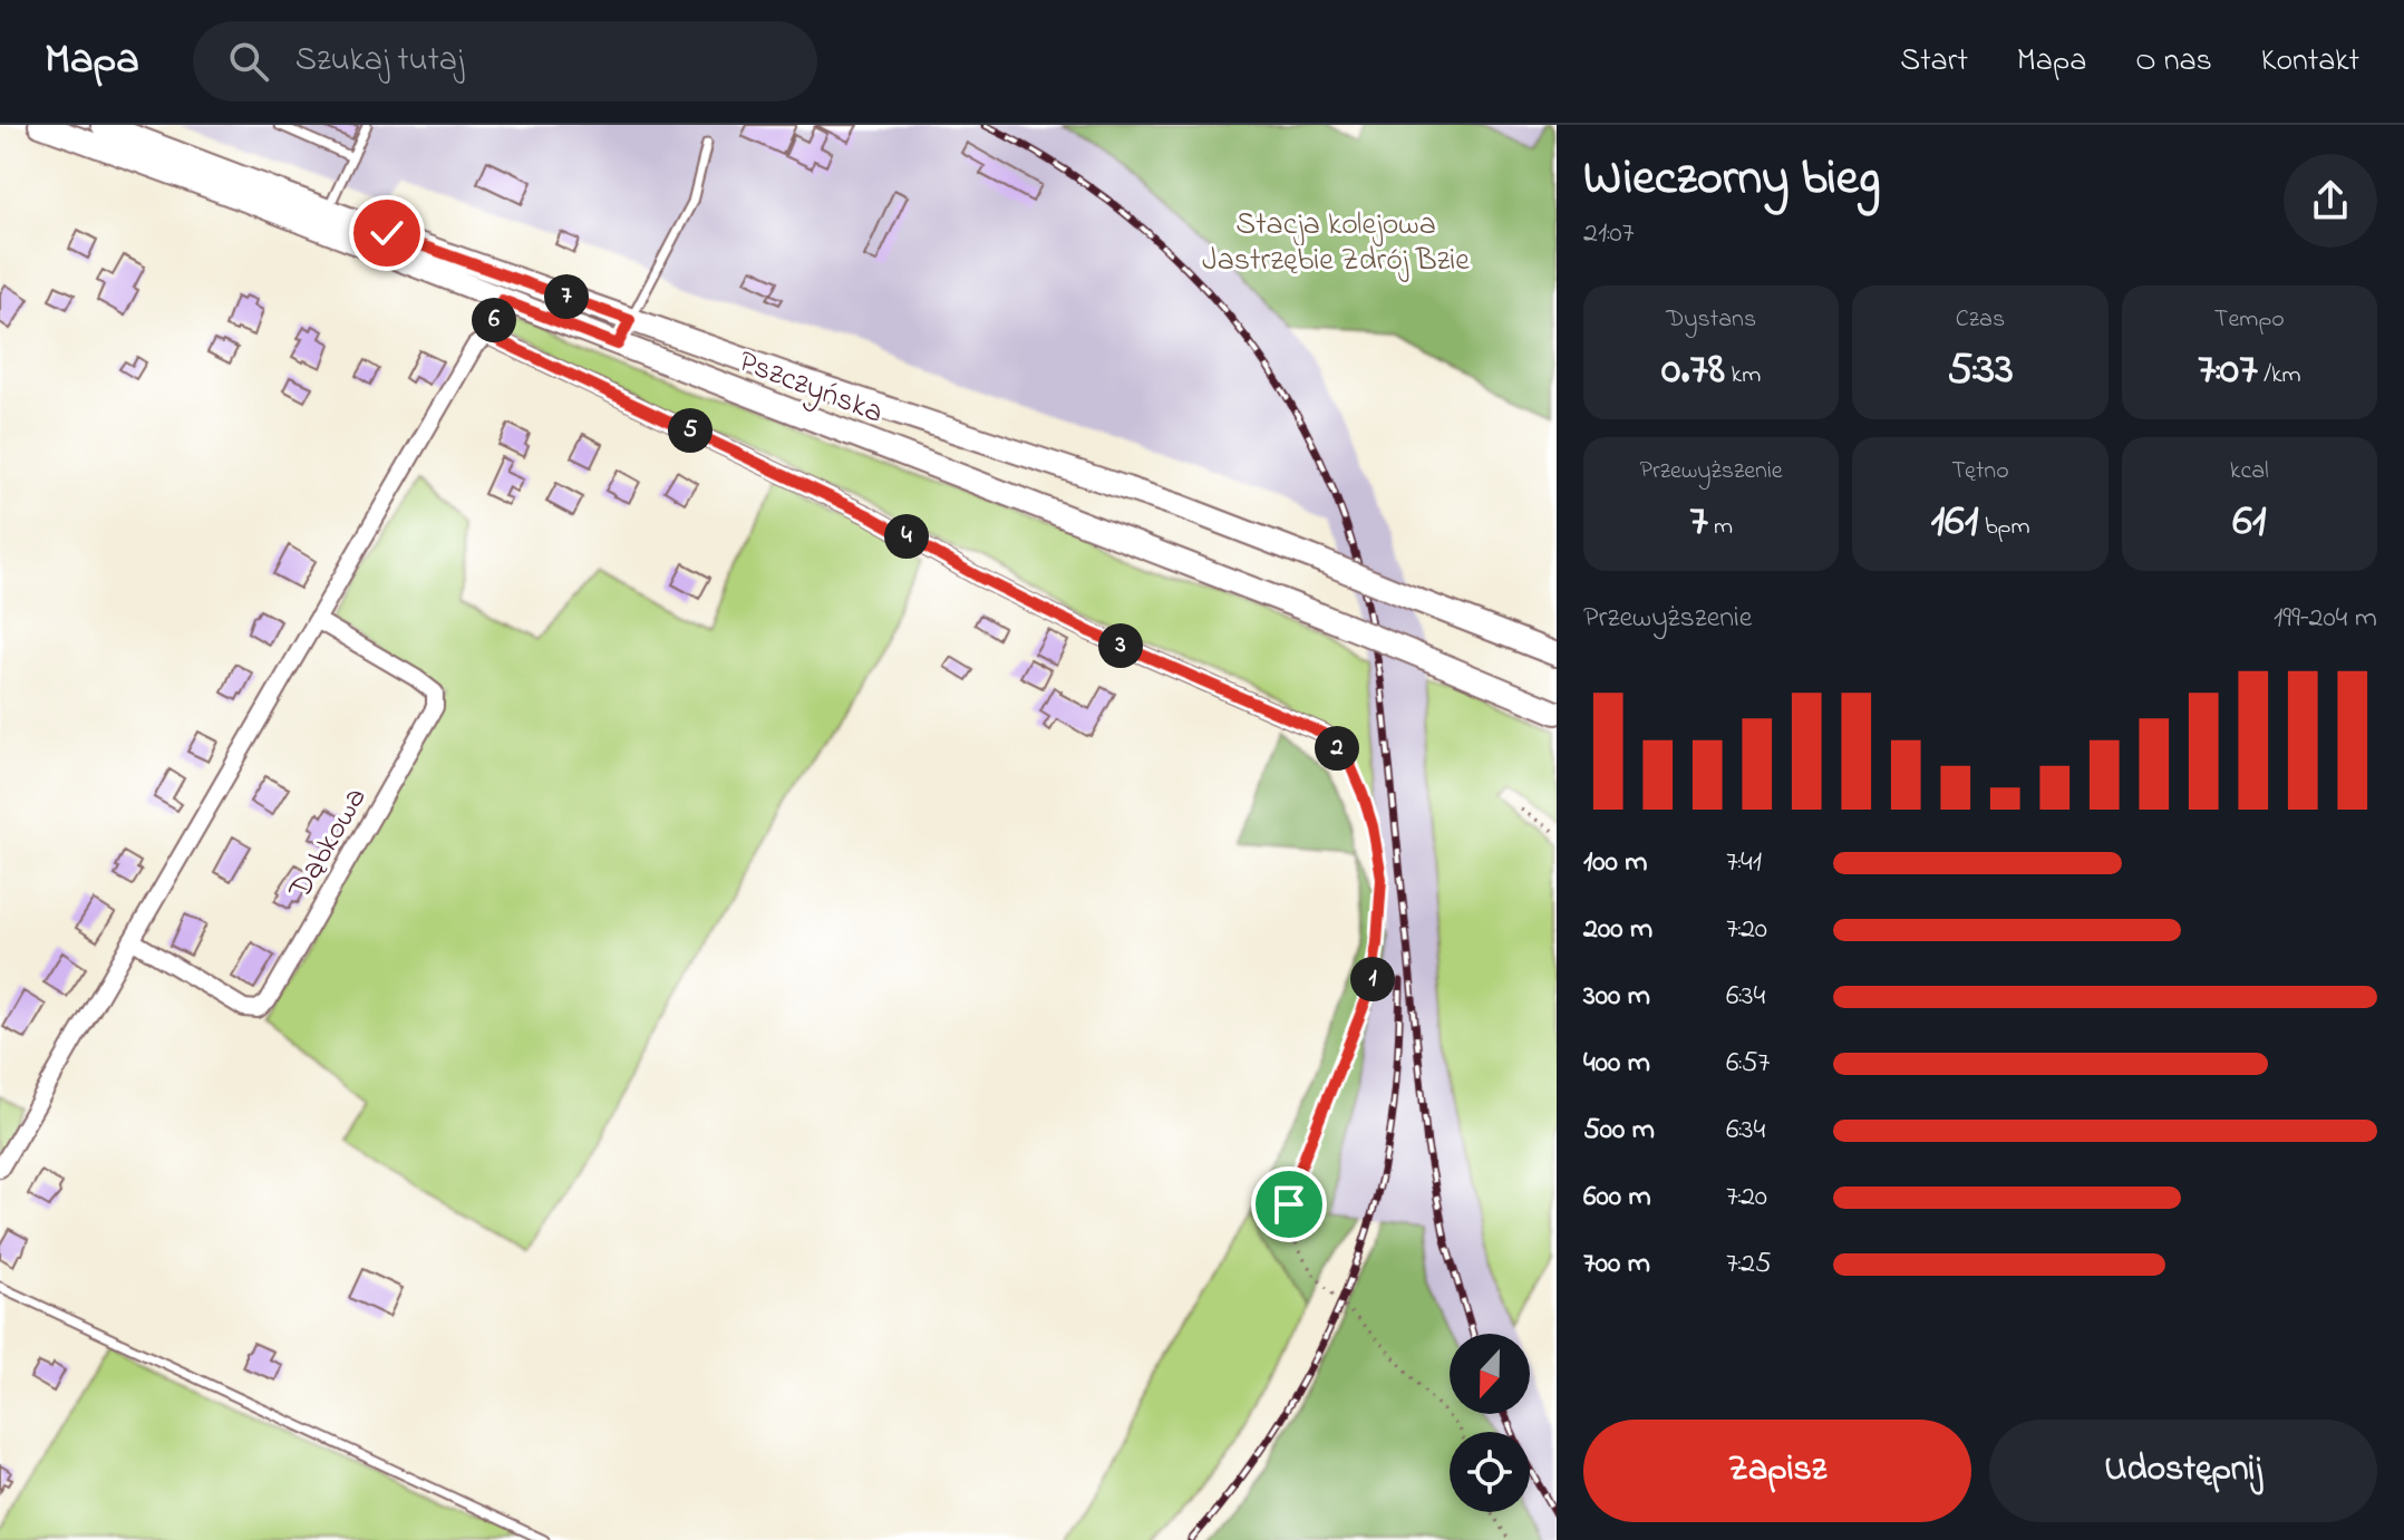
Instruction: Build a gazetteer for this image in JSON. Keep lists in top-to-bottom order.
{
  "streets": {
    "main road": ["Pszczyńska"],
    "street": ["Dąbkowa"]
  },
  "parks": ["Stacja kolejowa Jastrzębie Zdrój Bzie"],
  "north": "bottom",
  "page": {
    "header": "Mapa",
    "search": "Szukaj tutaj",
    "nav": [
      "Start",
      "Mapa",
      "O nas",
      "Kontakt"
    ],
    "heading": ["Wieczorny bieg", "21:07"],
    "pins": [
      "7",
      "6",
      "5",
      "4",
      "3",
      "2",
      "1"
    ],
    "stats": [
      ["Dystans", "0.78 km"],
      ["Czas", "5:33"],
      ["Tempo", "7:07 /km"],
      ["Przewyższenie", "7 m"],
      ["Tętno", "161 bpm"],
      ["kcal", "61"]
    ],
    "chart": ["Przewyższenie", "199–204 m"],
    "list": [
      {
        "name": "100 m",
        "note": "7:41"
      },
      {
        "name": "200 m",
        "note": "7:20"
      },
      {
        "name": "300 m",
        "note": "6:34"
      },
      {
        "name": "400 m",
        "note": "6:57"
      },
      {
        "name": "500 m",
        "note": "6:34"
      },
      {
        "name": "600 m",
        "note": "7:20"
      },
      {
        "name": "700 m",
        "note": "7:25"
      }
    ],
    "buttons": ["Zapisz", "Udostępnij"]
  }
}
